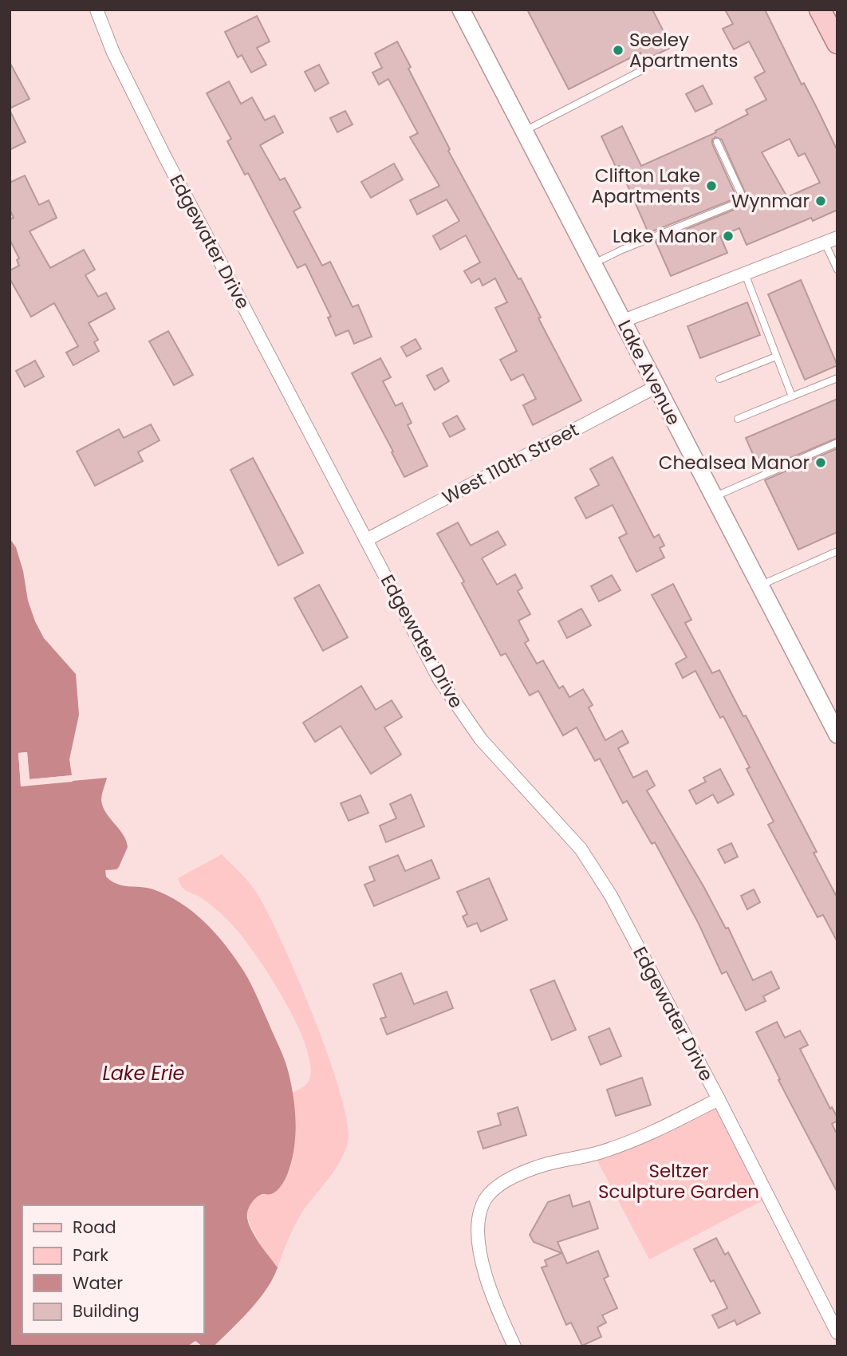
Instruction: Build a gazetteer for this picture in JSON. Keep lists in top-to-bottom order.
{
  "streets": {
    "street": ["Edgewater Drive", "Lake Avenue", "West 110th Street"]
  },
  "crossings": [
    ["Edgewater Drive", "West 110th Street"],
    ["Lake Avenue", "West 110th Street"]
  ],
  "water": ["Lake Erie"],
  "parks": ["Seltzer Sculpture Garden"],
  "places": [
    "Seeley Apartments",
    "Clifton Lake Apartments",
    "Wynmar",
    "Lake Manor",
    "Chealsea Manor"
  ],
  "legend": [
    "Road",
    "Park",
    "Water",
    "Building"
  ]
}
